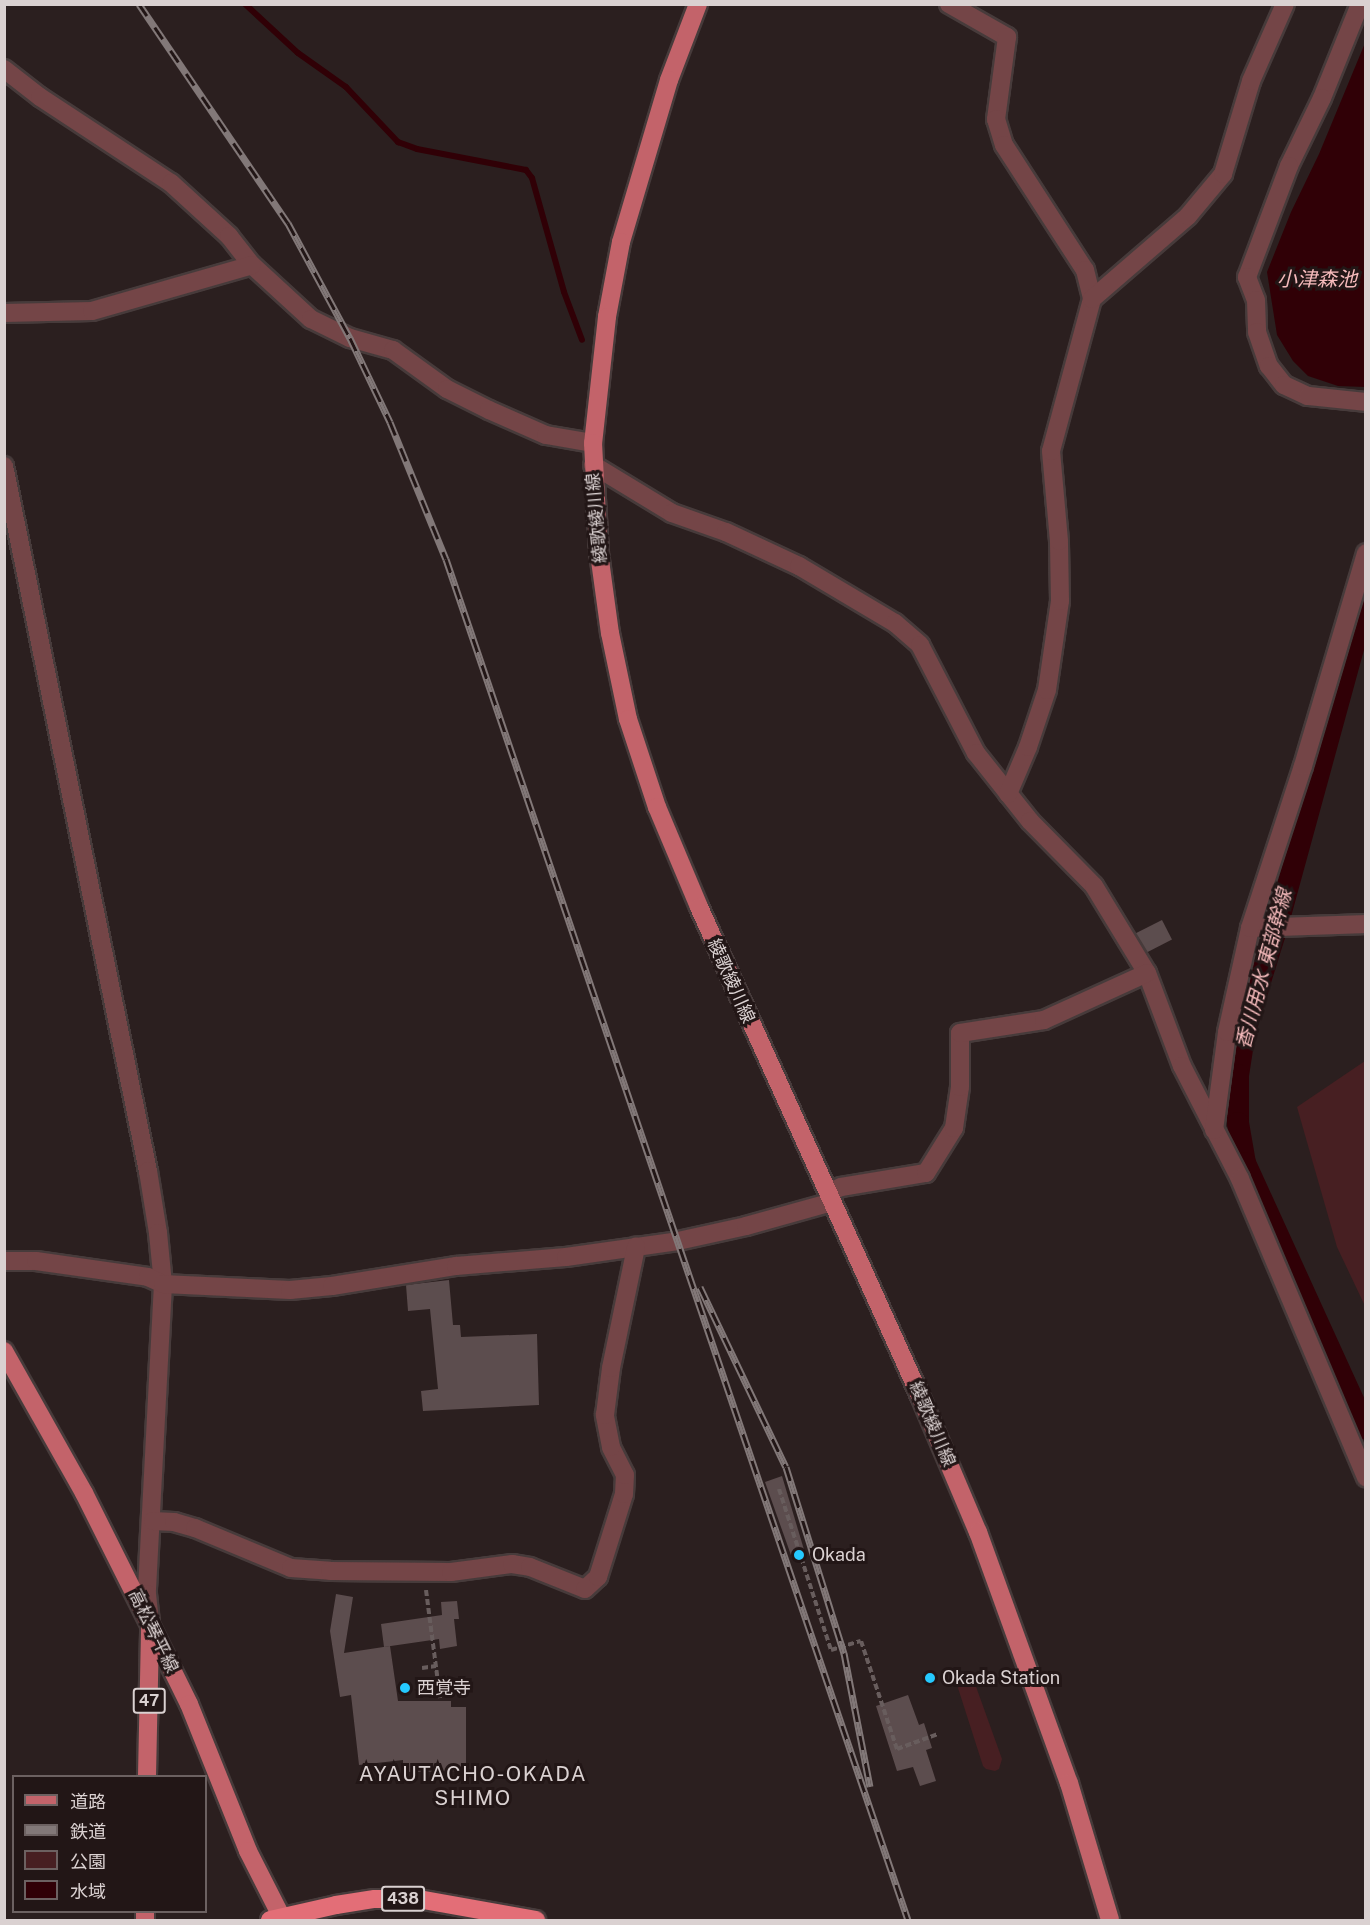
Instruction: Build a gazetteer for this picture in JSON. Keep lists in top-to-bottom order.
{
  "streets": {
    "highway": ["438"],
    "main road": ["綾歌綾川線", "高松琴平線", "47"]
  },
  "crossings": [
    ["高松琴平線", "47"],
    ["高松琴平線", "438"]
  ],
  "districts": ["AYAUTACHO-OKADA SHIMO"],
  "water": ["小津森池", "香川用水 東部幹線"],
  "places": ["Okada", "Okada Station", "西覚寺"],
  "legend": [
    "道路",
    "鉄道",
    "公園",
    "水域"
  ]
}
